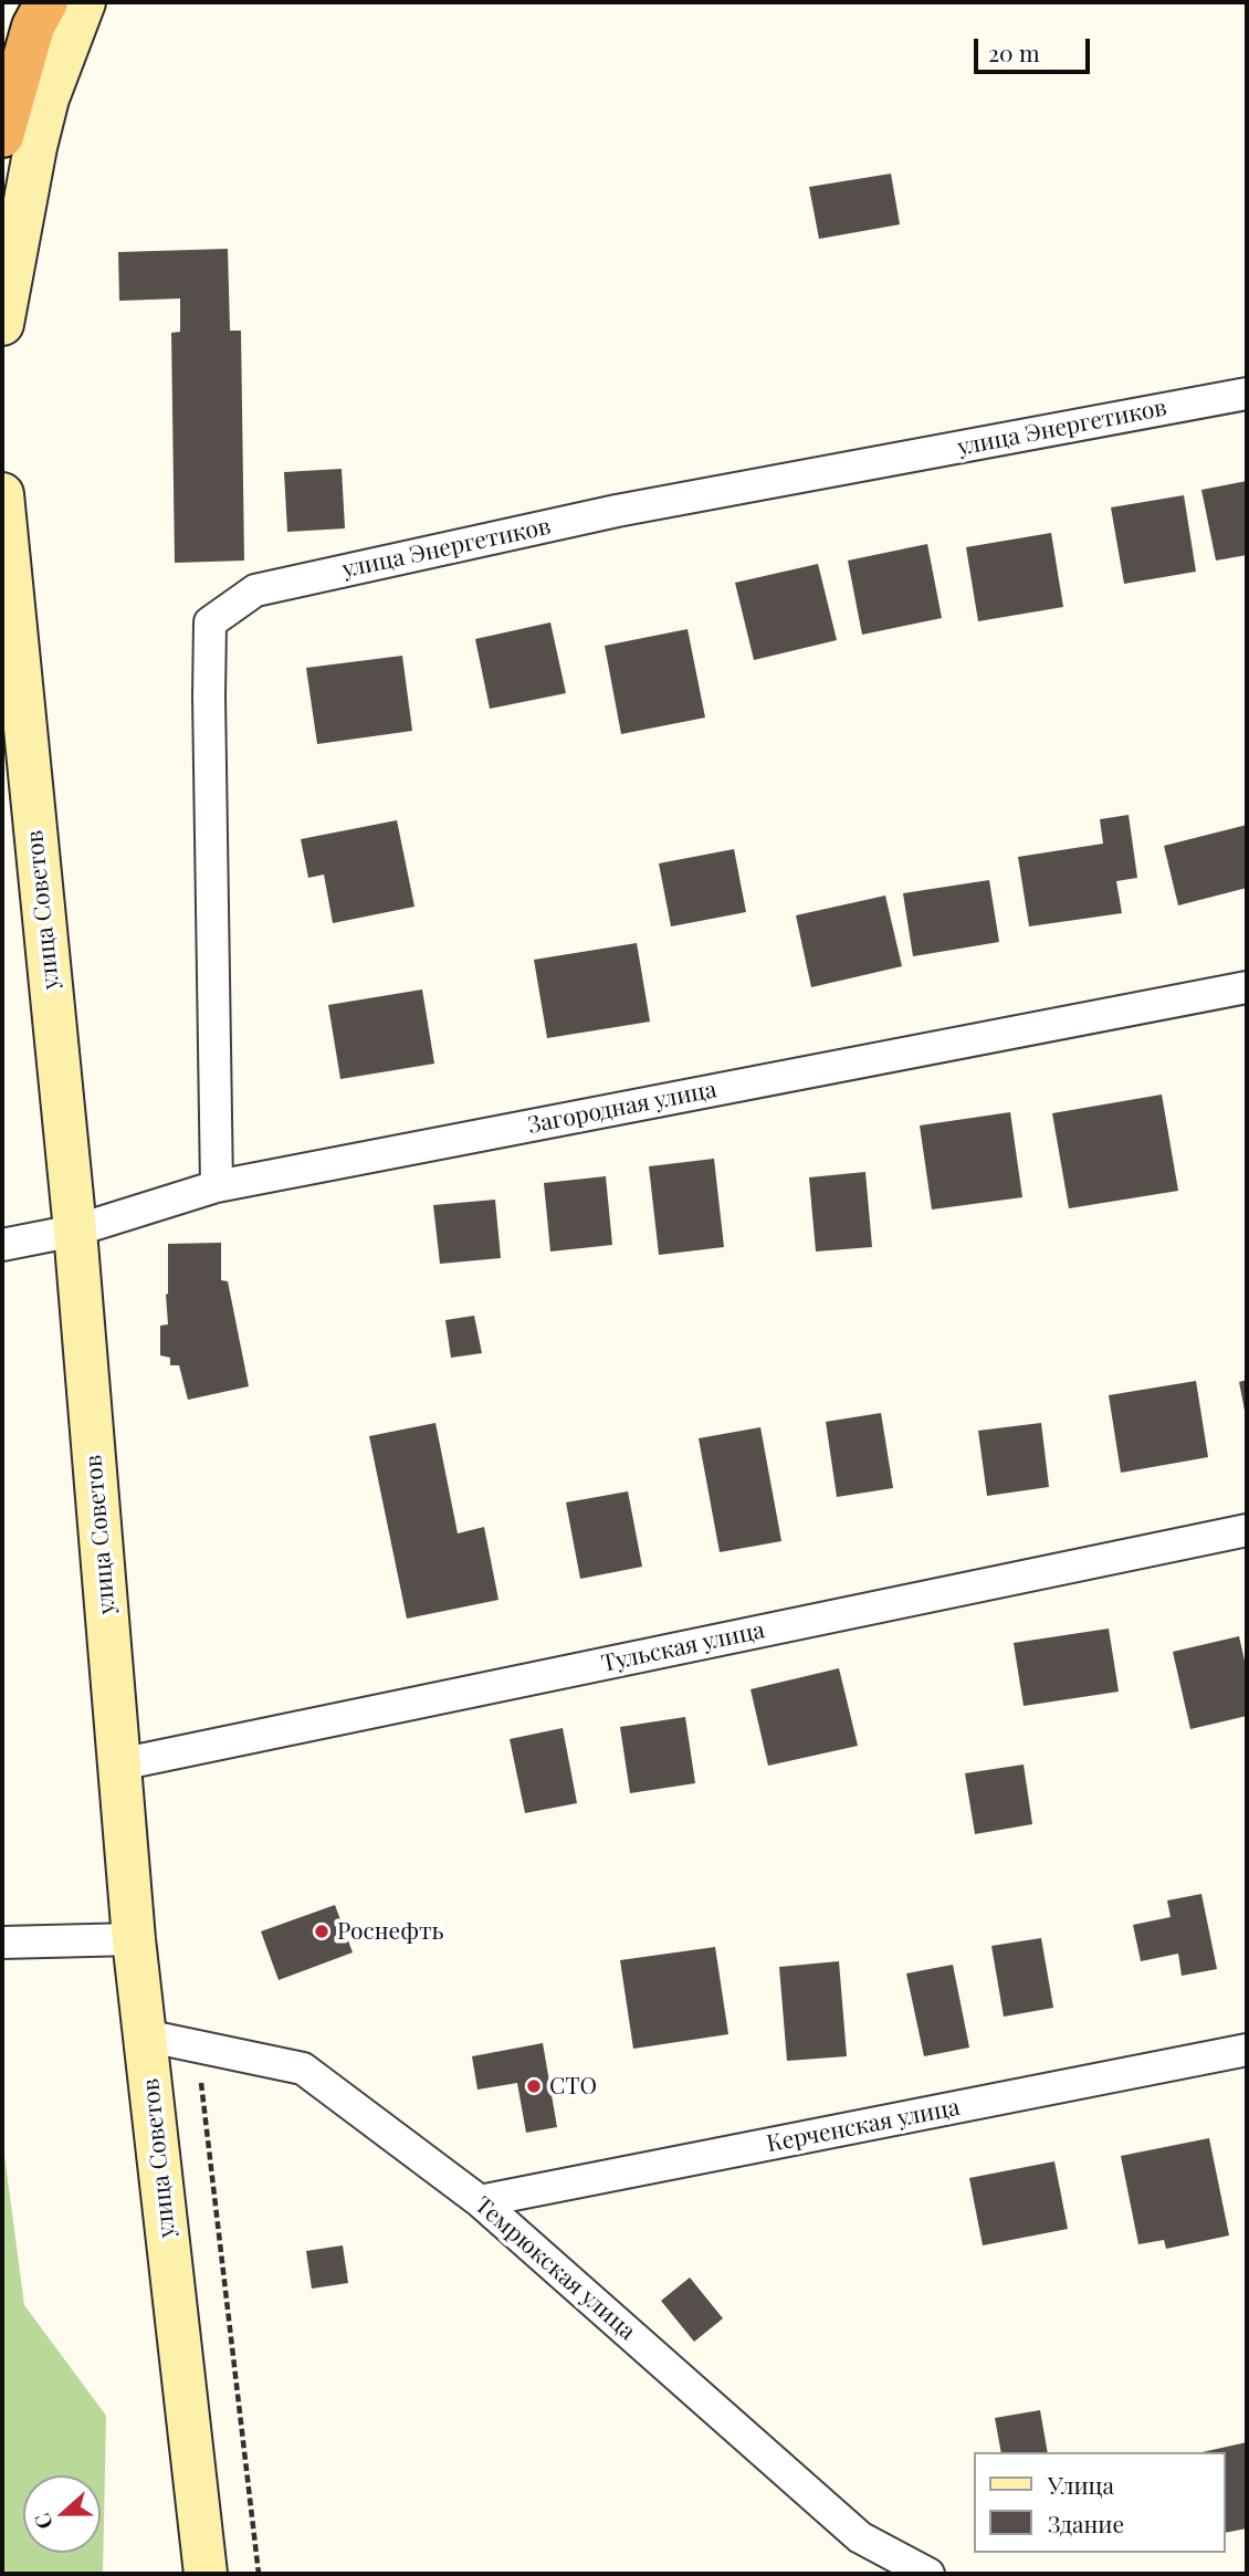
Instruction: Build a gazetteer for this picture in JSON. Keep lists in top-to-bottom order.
{
  "streets": {
    "main road": ["улица Советов"],
    "street": [
      "улица Энергетиков",
      "Загородная улица",
      "Тульская улица",
      "Керченская улица",
      "Темрюкская улица"
    ]
  },
  "crossings": [
    ["улица Энергетиков", "Загородная улица"],
    ["улица Советов", "Загородная улица"],
    ["улица Советов", "Тульская улица"],
    ["улица Советов", "Темрюкская улица"],
    ["Керченская улица", "Темрюкская улица"]
  ],
  "places": ["Роснефть", "СТО"],
  "legend": ["Улица", "Здание"],
  "scale_bar": "20 m",
  "north": "left"
}
